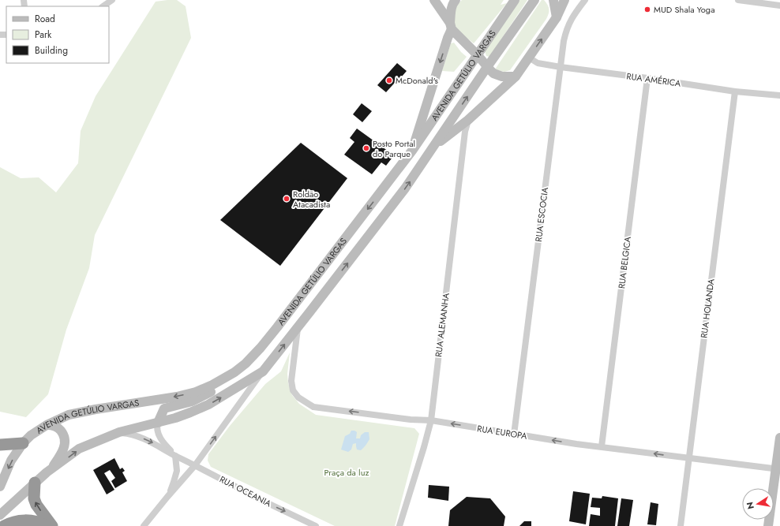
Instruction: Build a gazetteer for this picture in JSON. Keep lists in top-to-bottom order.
{
  "streets": {
    "main road": ["AVENIDA GETÚLIO VARGAS"],
    "street": [
      "RUA AMÉRICA",
      "RUA ESCOCIA",
      "RUA BELGICA",
      "RUA HOLANDA",
      "RUA ALEMANHA",
      "RUA EUROPA",
      "RUA OCEANIA"
    ]
  },
  "crossings": [
    ["AVENIDA GETÚLIO VARGAS", "RUA EUROPA"],
    ["AVENIDA GETÚLIO VARGAS", "RUA OCEANIA"],
    ["RUA AMÉRICA", "RUA ESCOCIA"],
    ["RUA AMÉRICA", "RUA BELGICA"],
    ["RUA AMÉRICA", "RUA HOLANDA"],
    ["RUA ESCOCIA", "RUA EUROPA"],
    ["RUA BELGICA", "RUA EUROPA"],
    ["RUA HOLANDA", "RUA EUROPA"],
    ["RUA ALEMANHA", "RUA EUROPA"]
  ],
  "one_way": ["RUA EUROPA", "RUA OCEANIA"],
  "parks": ["Praça da luz"],
  "places": [
    "MUD Shala Yoga",
    "McDonald's",
    "Posto Portal do Parque",
    "Roldão Atacadista"
  ],
  "legend": ["Road", "Park", "Building"],
  "north": "left"
}
